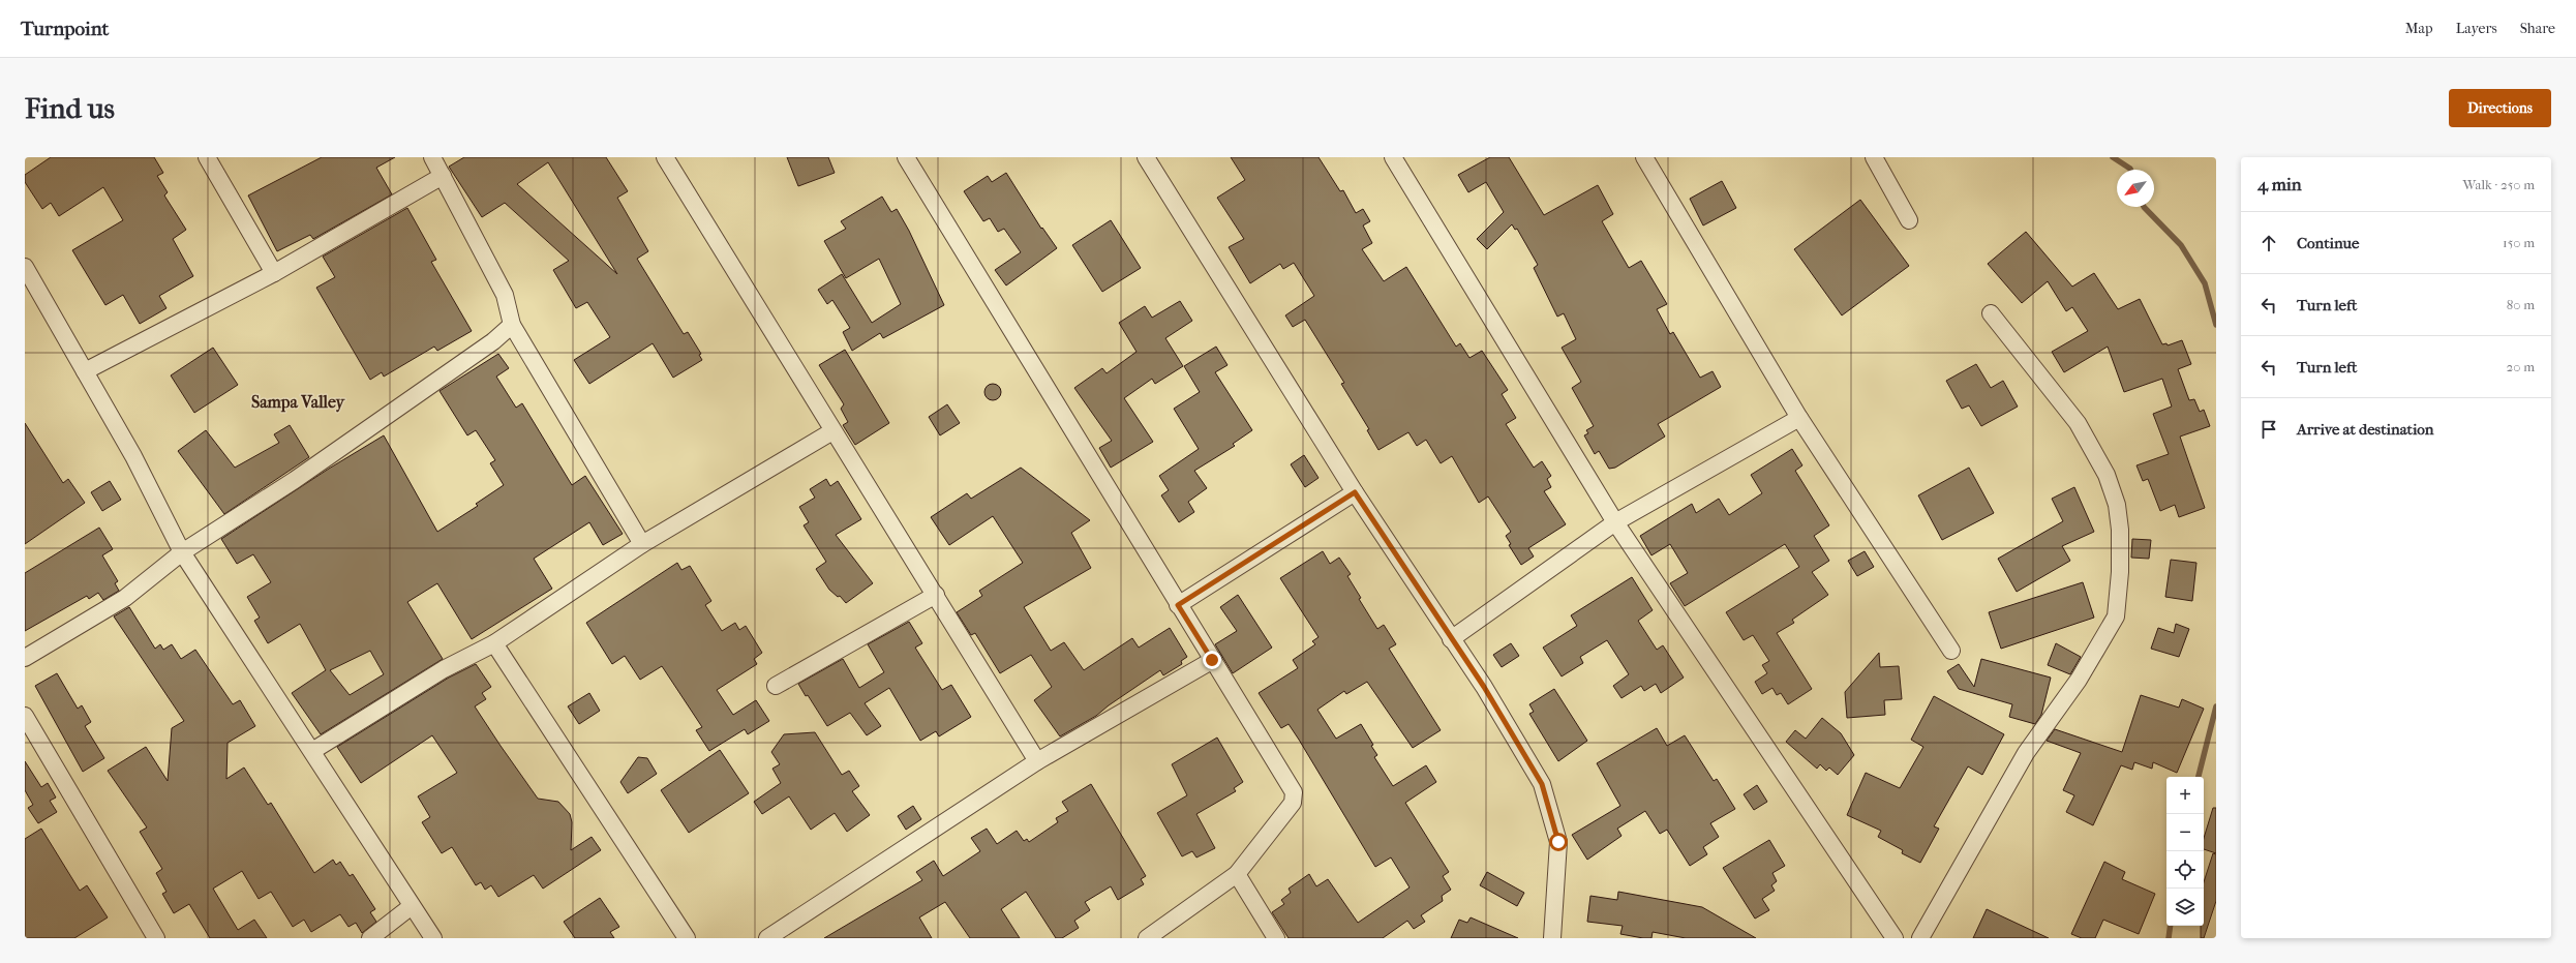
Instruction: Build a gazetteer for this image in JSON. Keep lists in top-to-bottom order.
{
  "districts": ["Sampa Valley"],
  "north": "bottom left",
  "page": {
    "header": "Turnpoint",
    "nav": ["Map", "Layers", "Share"],
    "buttons": "Directions",
    "title": "Find us",
    "heading": ["4 min", "Walk · 250 m"],
    "list": [
      ["Continue", "150 m"],
      ["Turn left", "80 m"],
      ["Turn left", "20 m"],
      "Arrive at destination"
    ],
    "map_buttons": ["+", "−"]
  }
}
